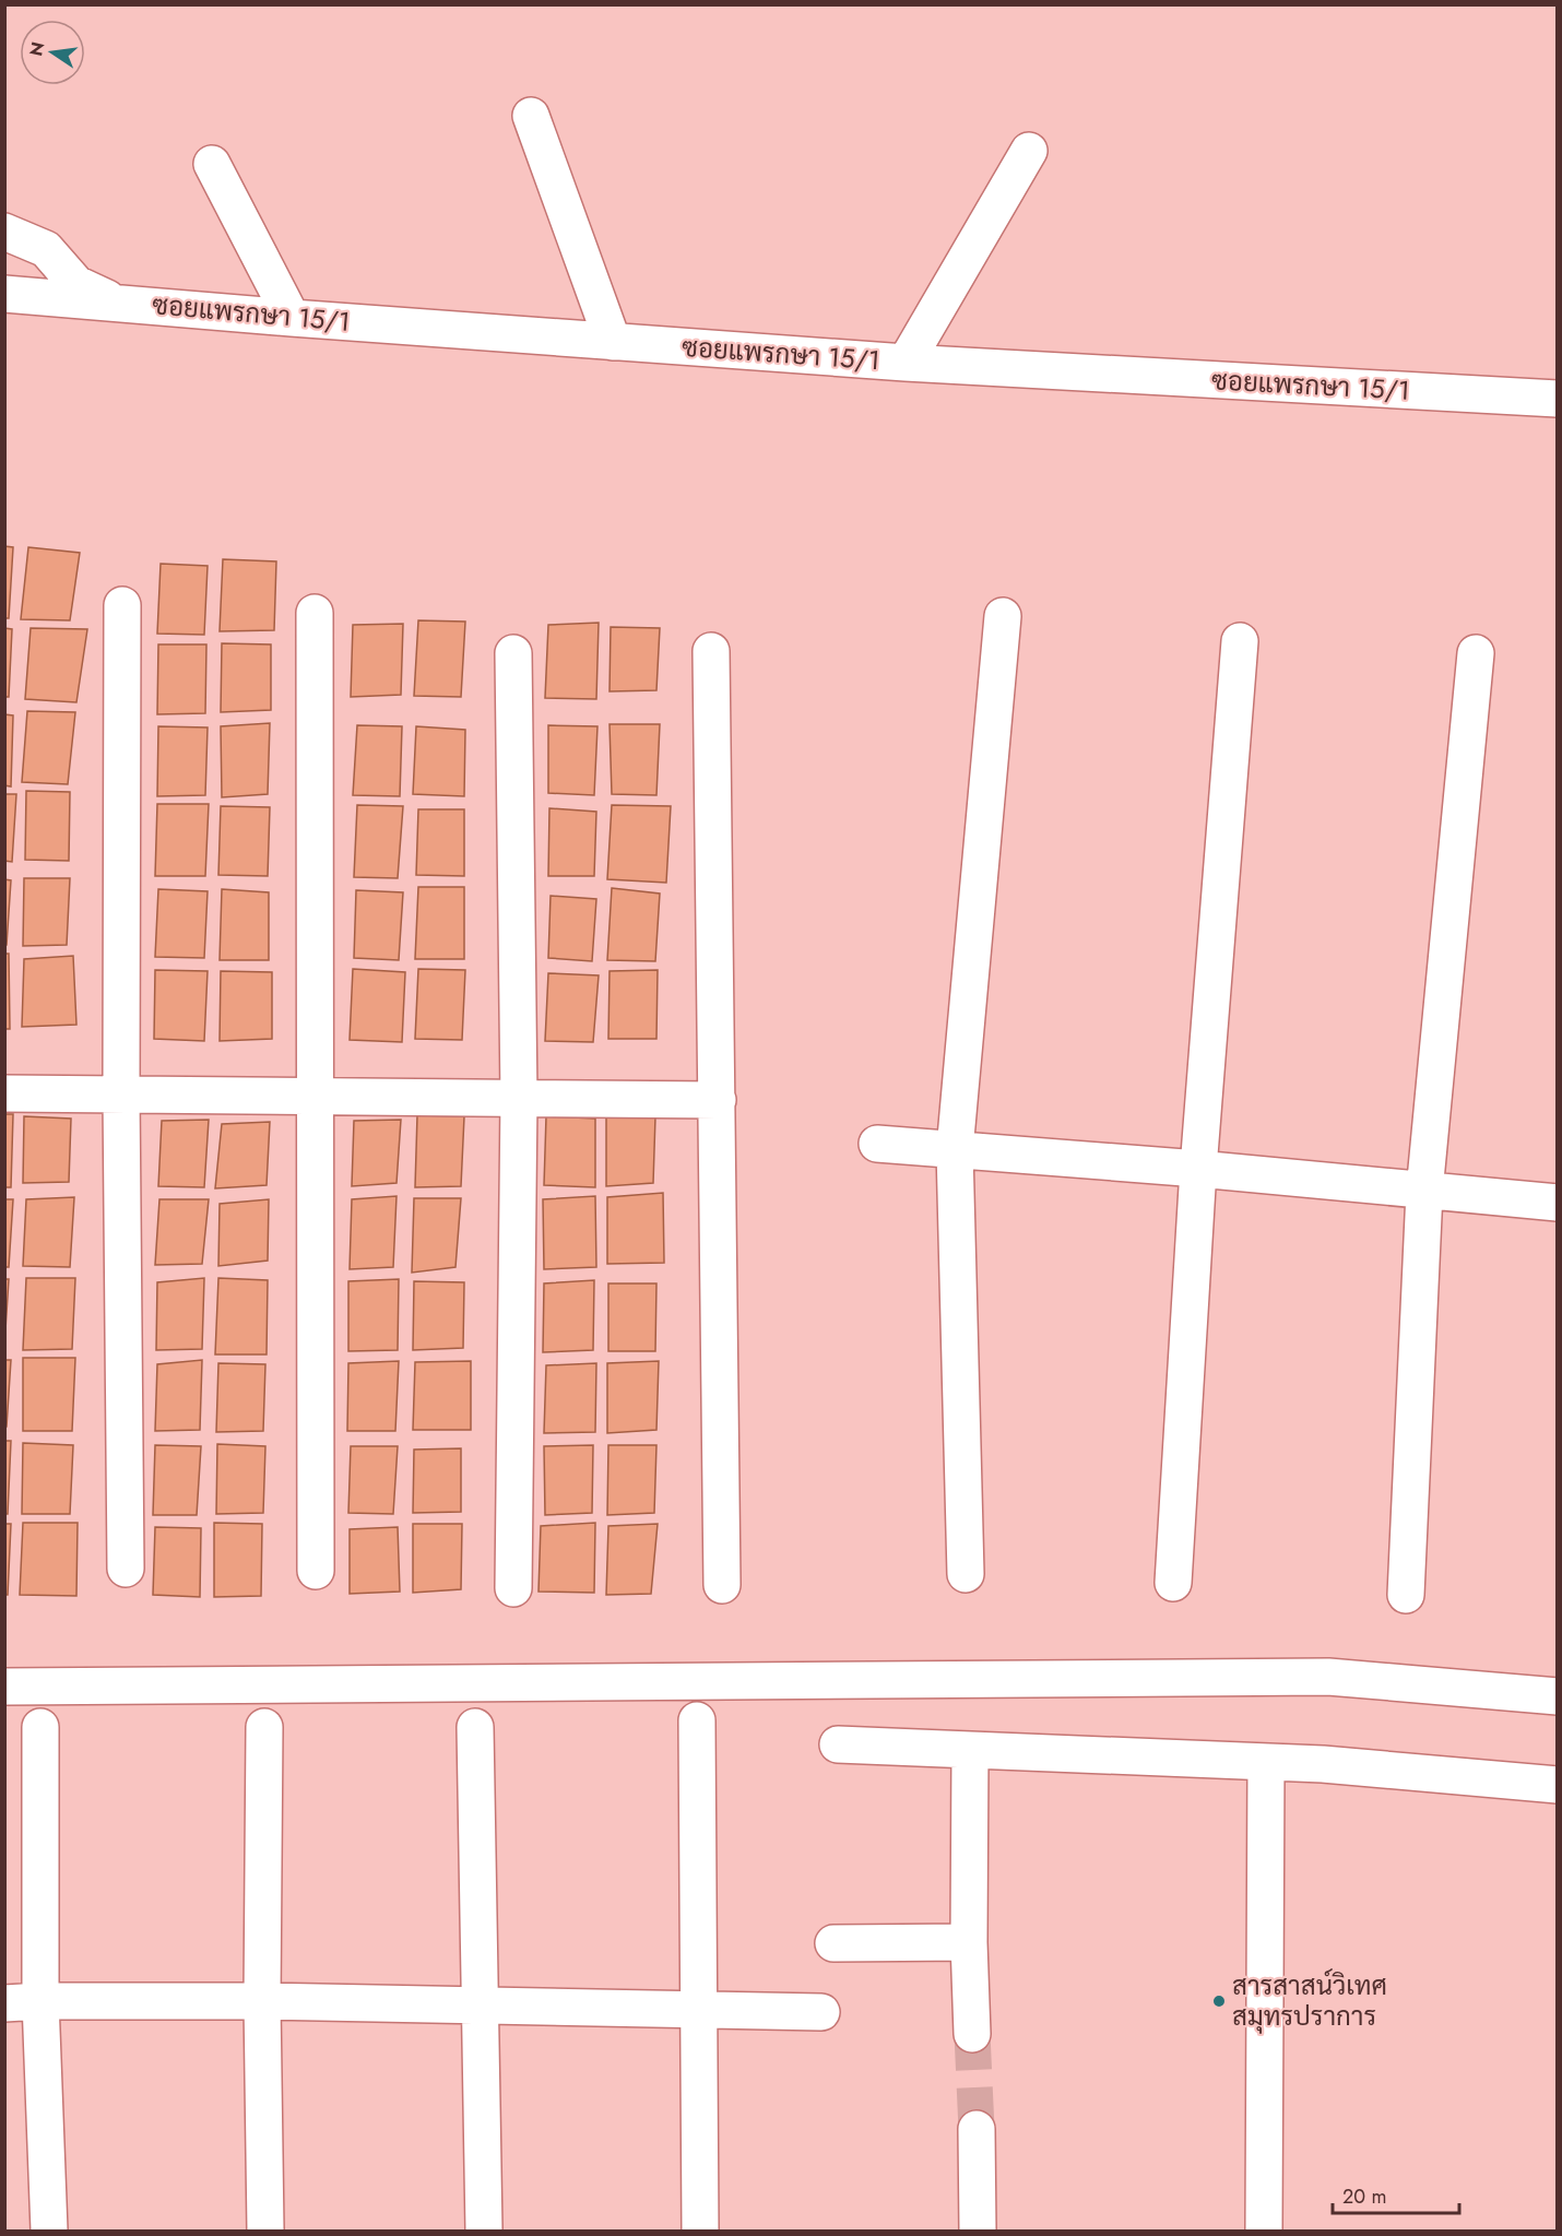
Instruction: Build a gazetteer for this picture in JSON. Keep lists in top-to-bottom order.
{
  "streets": {
    "street": ["ซอยแพรกษา 15/1"]
  },
  "places": ["สารสาสน์วิเทศ สมุทรปราการ"],
  "scale_bar": "20 m",
  "north": "left"
}
